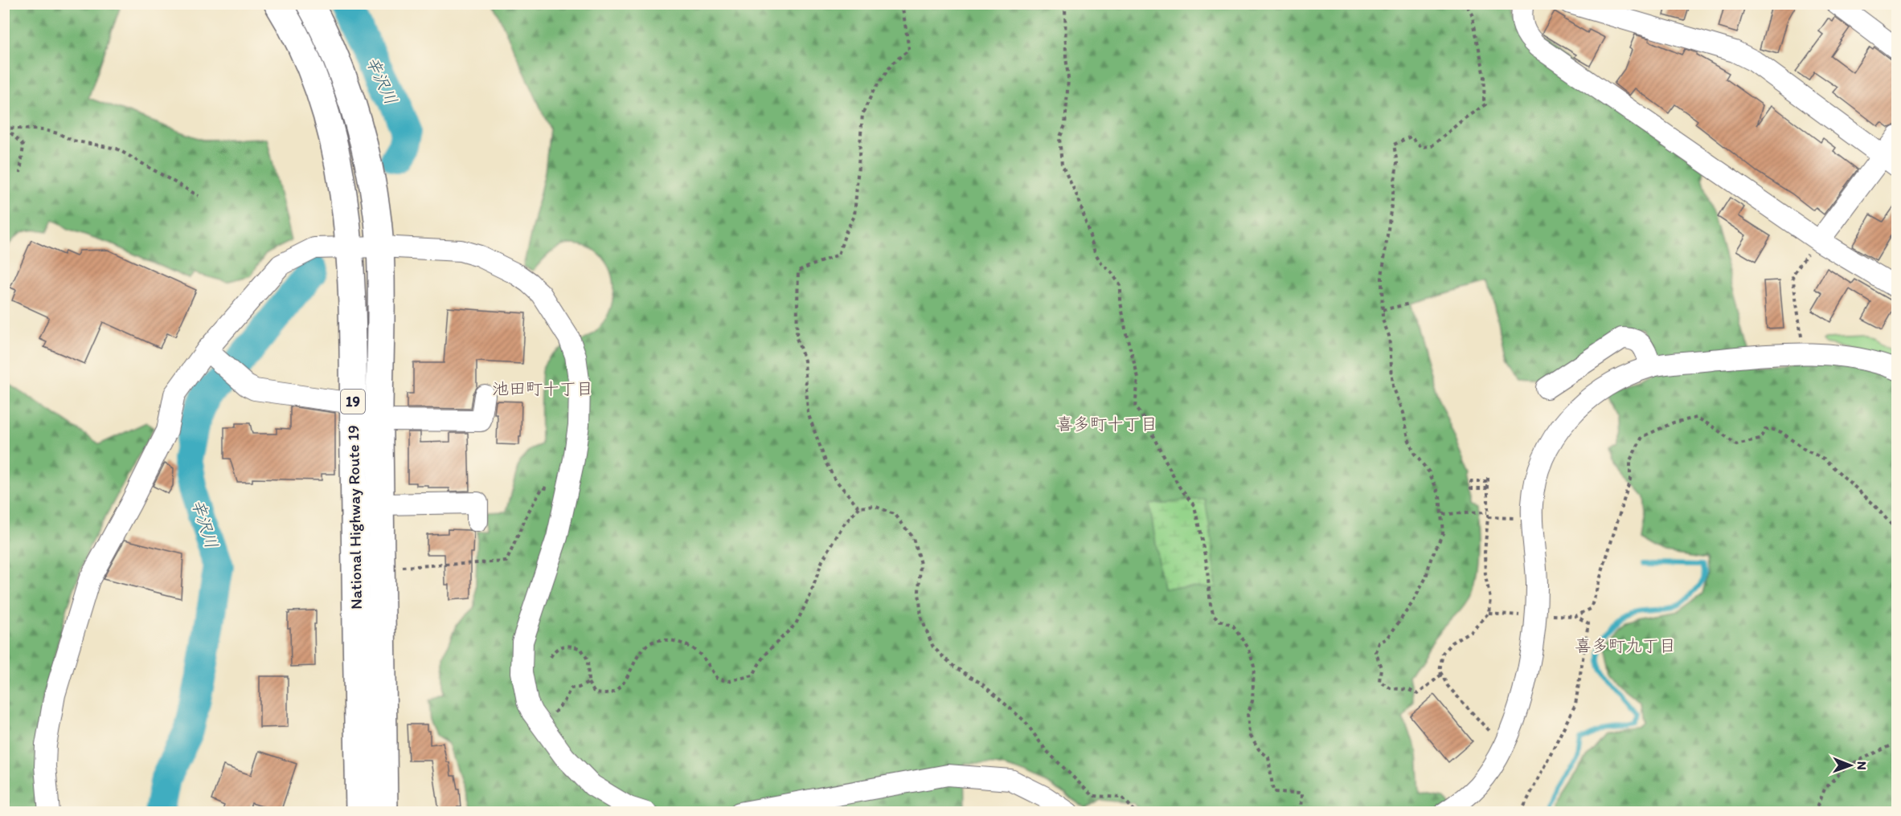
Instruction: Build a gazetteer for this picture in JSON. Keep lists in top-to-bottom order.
{
  "streets": {
    "highway": ["19", "National Highway Route 19"]
  },
  "districts": ["池田町十丁目", "喜多町十丁目", "喜多町九丁目"],
  "water": ["辛沢川"],
  "north": "right"
}
